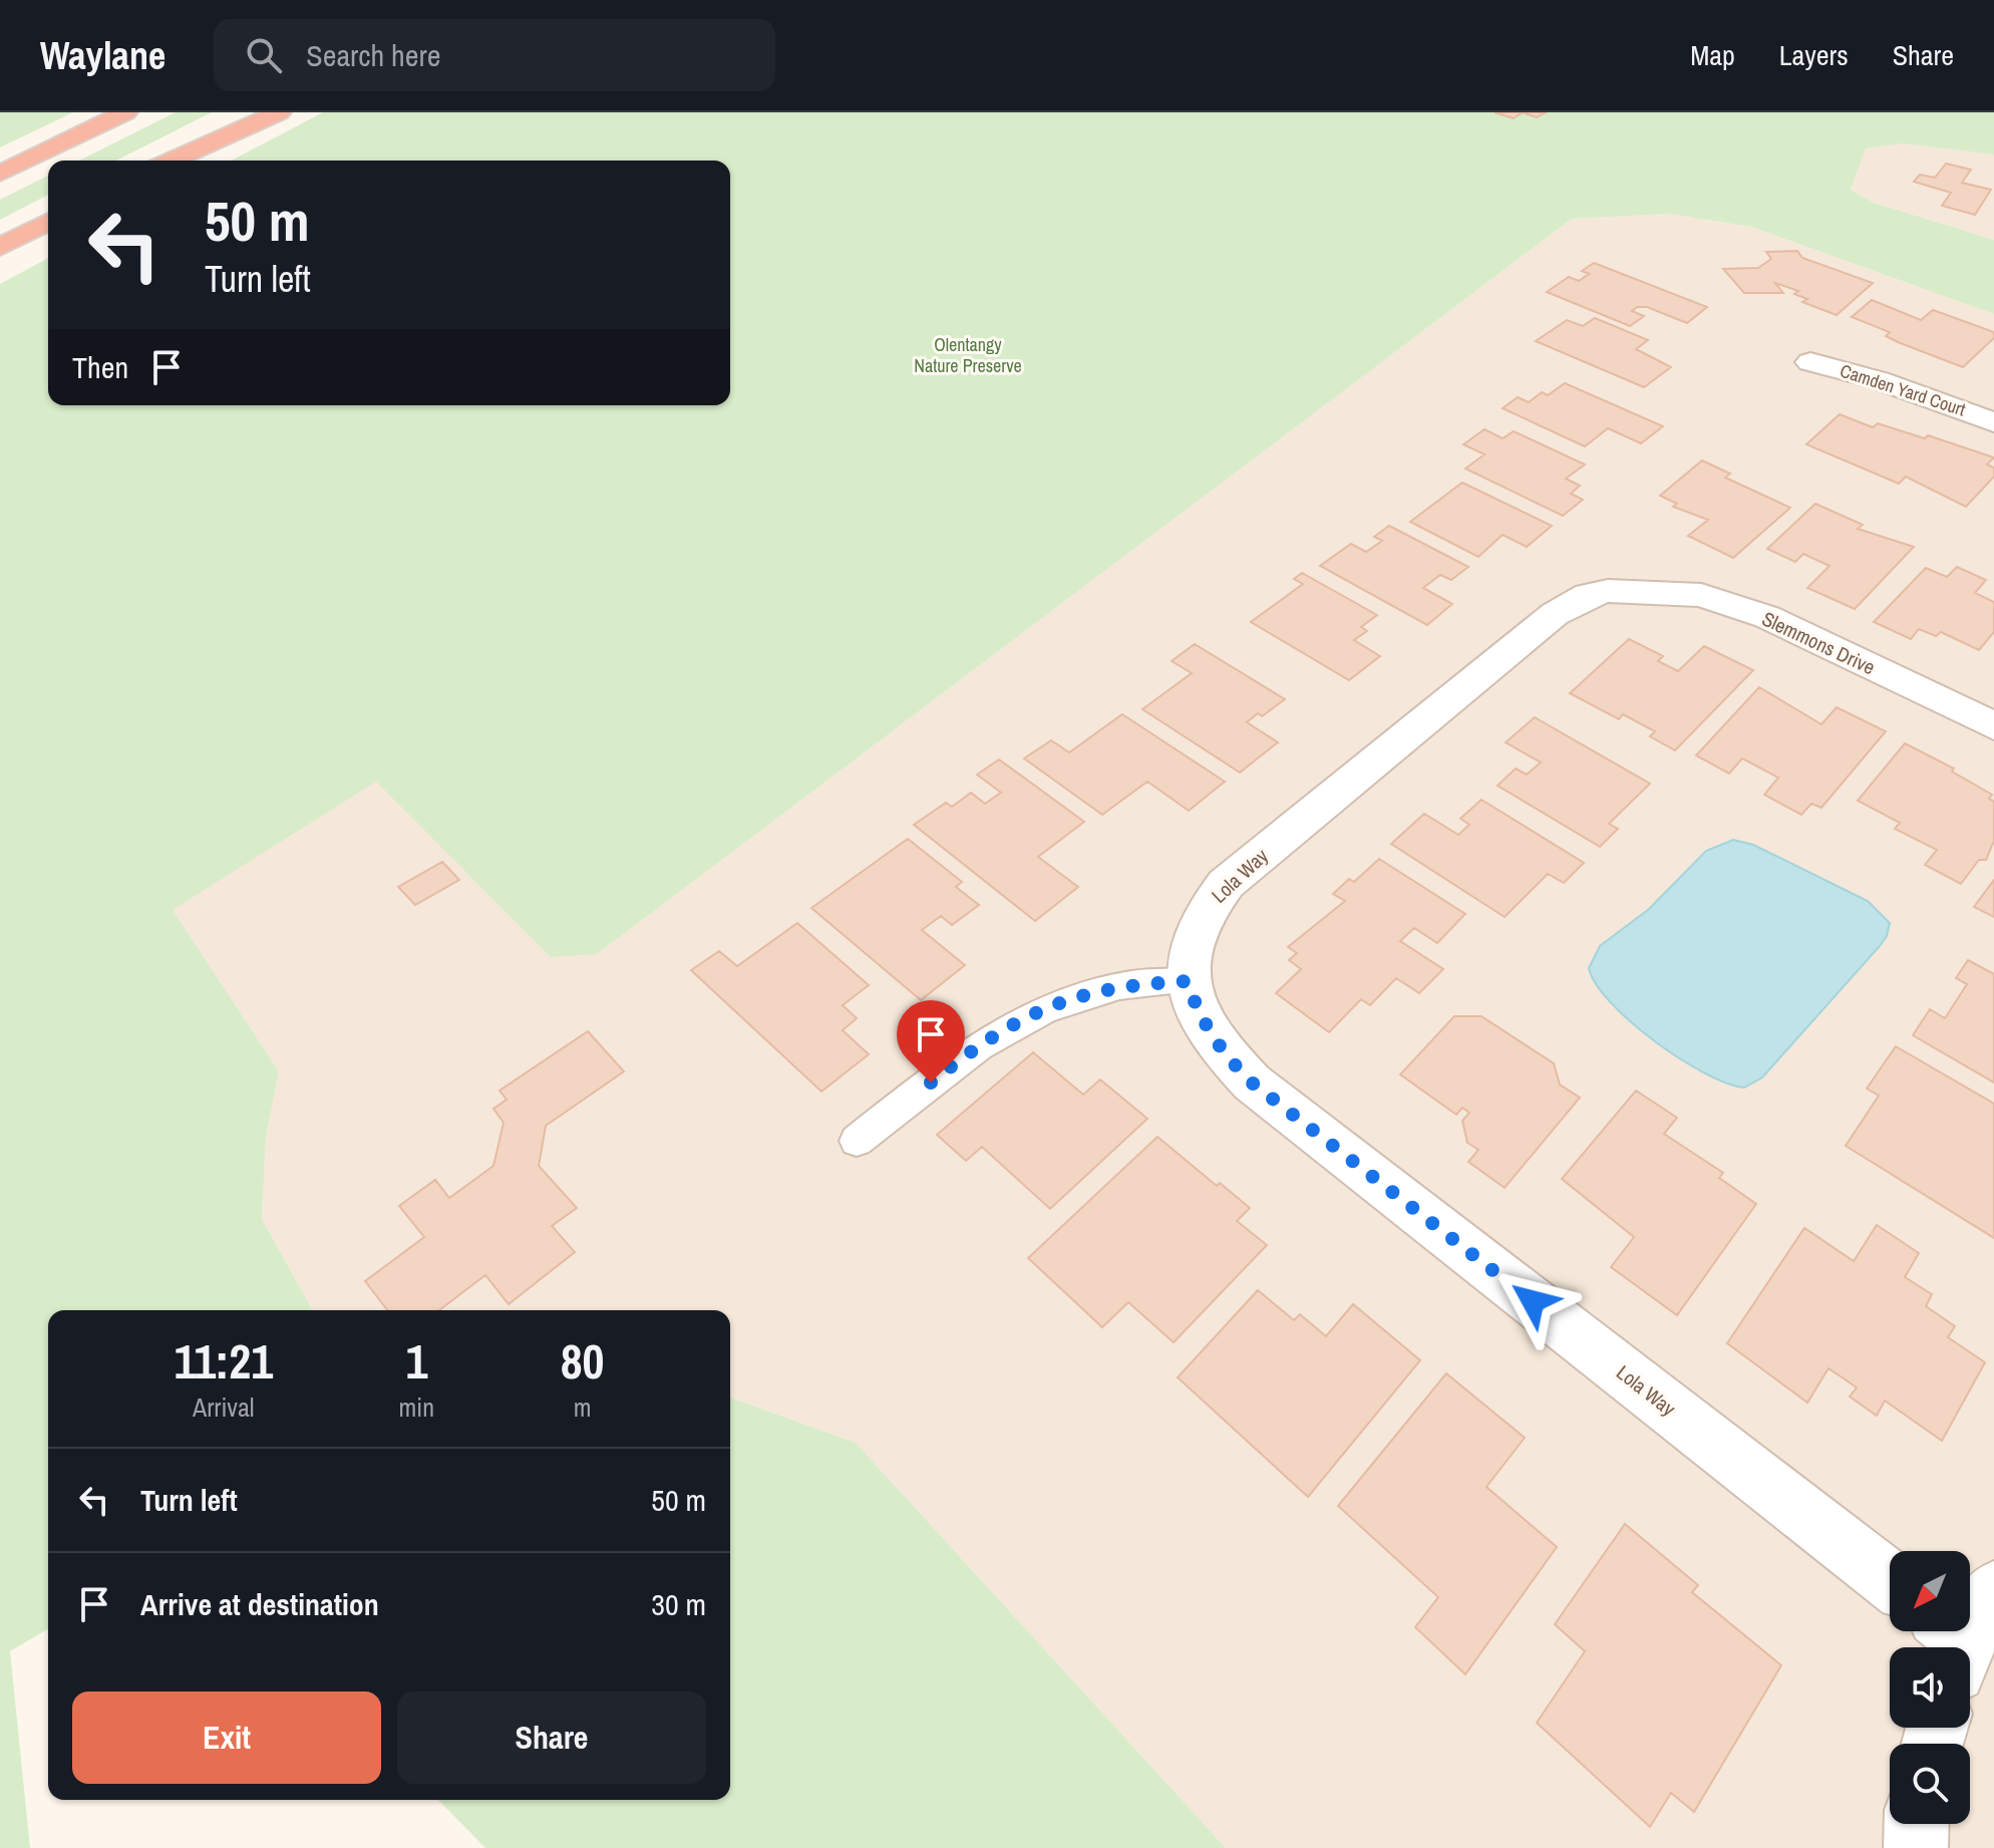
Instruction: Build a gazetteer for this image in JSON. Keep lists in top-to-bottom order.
{
  "streets": {
    "street": ["Camden Yard Court", "Slemmons Drive", "Lola Way"]
  },
  "crossings": [
    ["Slemmons Drive", "Lola Way"]
  ],
  "parks": ["Olentangy Nature Preserve"],
  "north": "bottom left",
  "page": {
    "header": "Waylane",
    "search": "Search here",
    "nav": ["Map", "Layers", "Share"],
    "turn": ["50 m", "Turn left"],
    "then": "Then",
    "eta": [
      "11:21",
      "Arrival",
      "1",
      "min",
      "80",
      "m"
    ],
    "list": [
      {
        "name": "Turn left",
        "value": "50 m"
      },
      {
        "name": "Arrive at destination",
        "value": "30 m"
      }
    ],
    "buttons": ["Exit", "Share"]
  }
}
